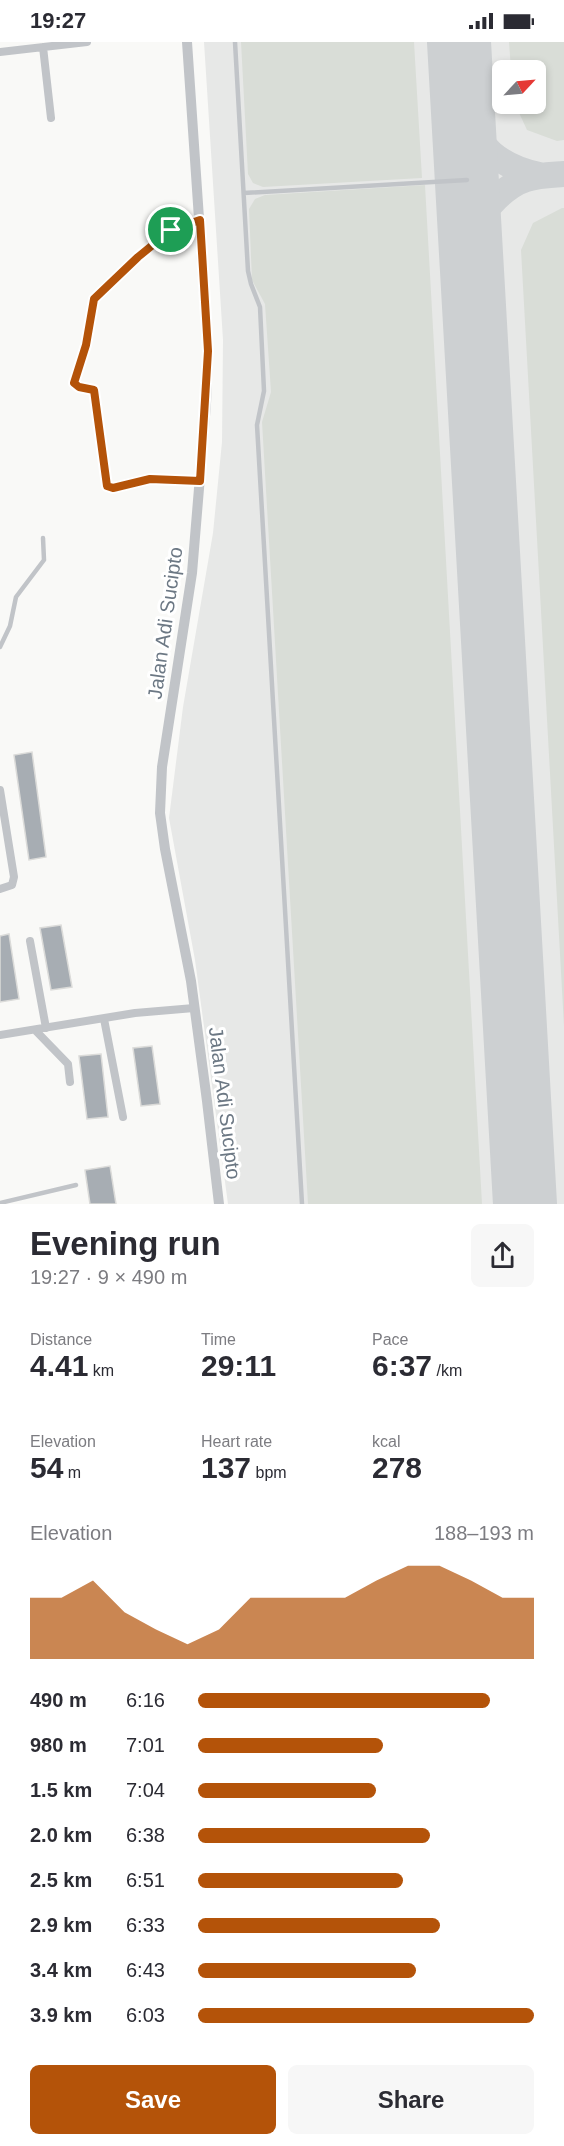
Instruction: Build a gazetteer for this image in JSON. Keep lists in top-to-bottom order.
{
  "streets": {
    "street": ["Jalan Adi Sucipto"]
  },
  "north": "top right",
  "page": {
    "status": "19:27",
    "heading": ["Evening run", "19:27 · 9 × 490 m"],
    "stats": [
      ["Distance", "4.41 km"],
      ["Time", "29:11"],
      ["Pace", "6:37 /km"],
      ["Elevation", "54 m"],
      ["Heart rate", "137 bpm"],
      ["kcal", "278"]
    ],
    "chart": ["Elevation", "188–193 m"],
    "list": [
      {
        "name": "490 m",
        "note": "6:16"
      },
      {
        "name": "980 m",
        "note": "7:01"
      },
      {
        "name": "1.5 km",
        "note": "7:04"
      },
      {
        "name": "2.0 km",
        "note": "6:38"
      },
      {
        "name": "2.5 km",
        "note": "6:51"
      },
      {
        "name": "2.9 km",
        "note": "6:33"
      },
      {
        "name": "3.4 km",
        "note": "6:43"
      },
      {
        "name": "3.9 km",
        "note": "6:03"
      }
    ],
    "buttons": ["Save", "Share"]
  }
}
